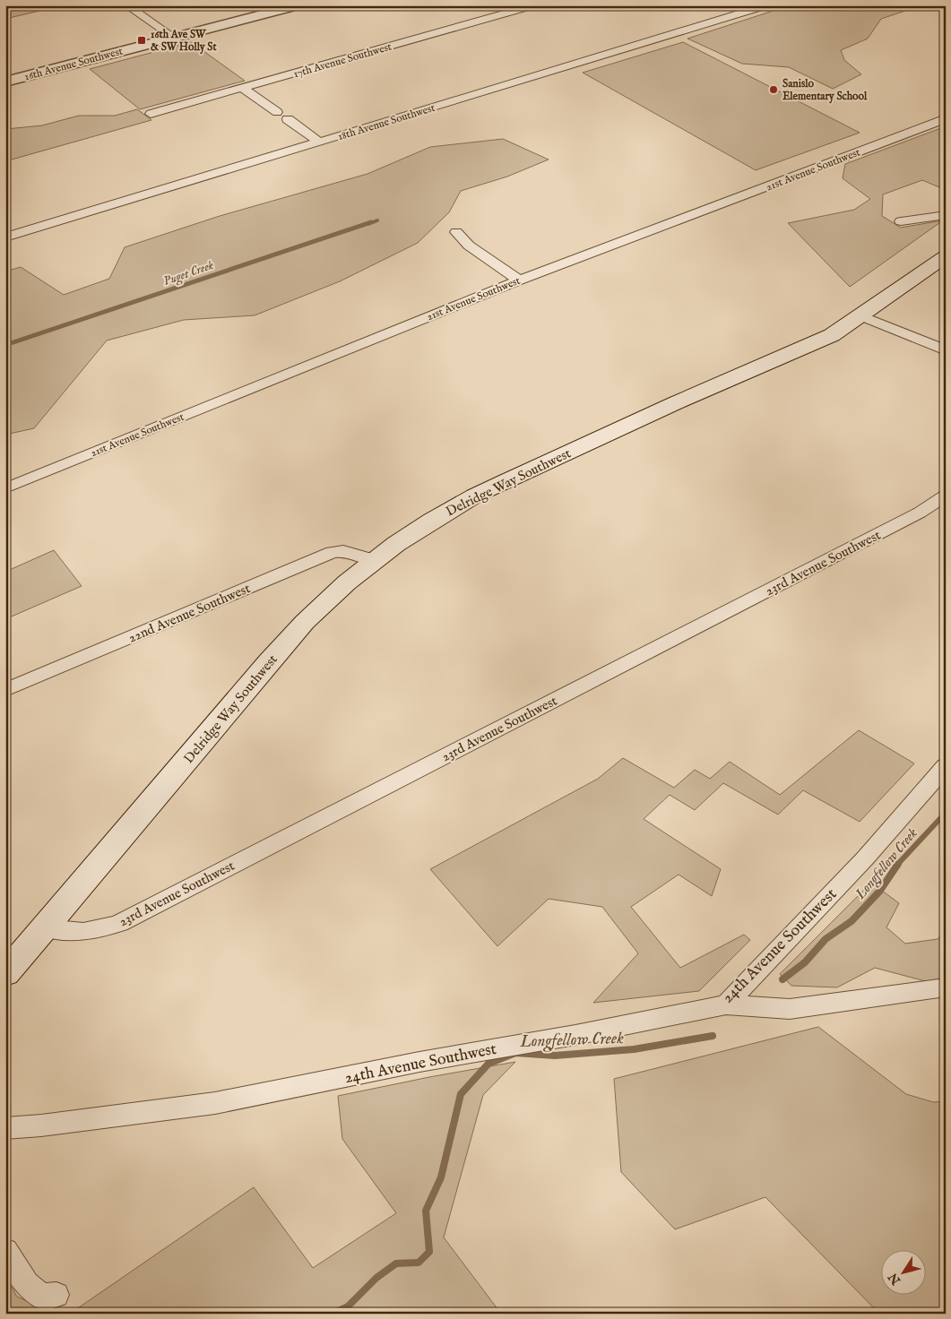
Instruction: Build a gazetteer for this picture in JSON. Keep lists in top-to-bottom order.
{
  "streets": {
    "main road": ["Delridge Way Southwest"],
    "street": [
      "17th Avenue Southwest",
      "16th Avenue Southwest",
      "18th Avenue Southwest",
      "21st Avenue Southwest",
      "23rd Avenue Southwest",
      "22nd Avenue Southwest",
      "24th Avenue Southwest"
    ]
  },
  "crossings": [
    ["Delridge Way Southwest", "23rd Avenue Southwest"],
    ["Delridge Way Southwest", "22nd Avenue Southwest"]
  ],
  "water": ["Puget Creek", "Longfellow Creek"],
  "places": {
    "transit": ["16th Ave SW & SW Holly St"],
    "other": ["Sanislo Elementary School"]
  },
  "north": "bottom left"
}
